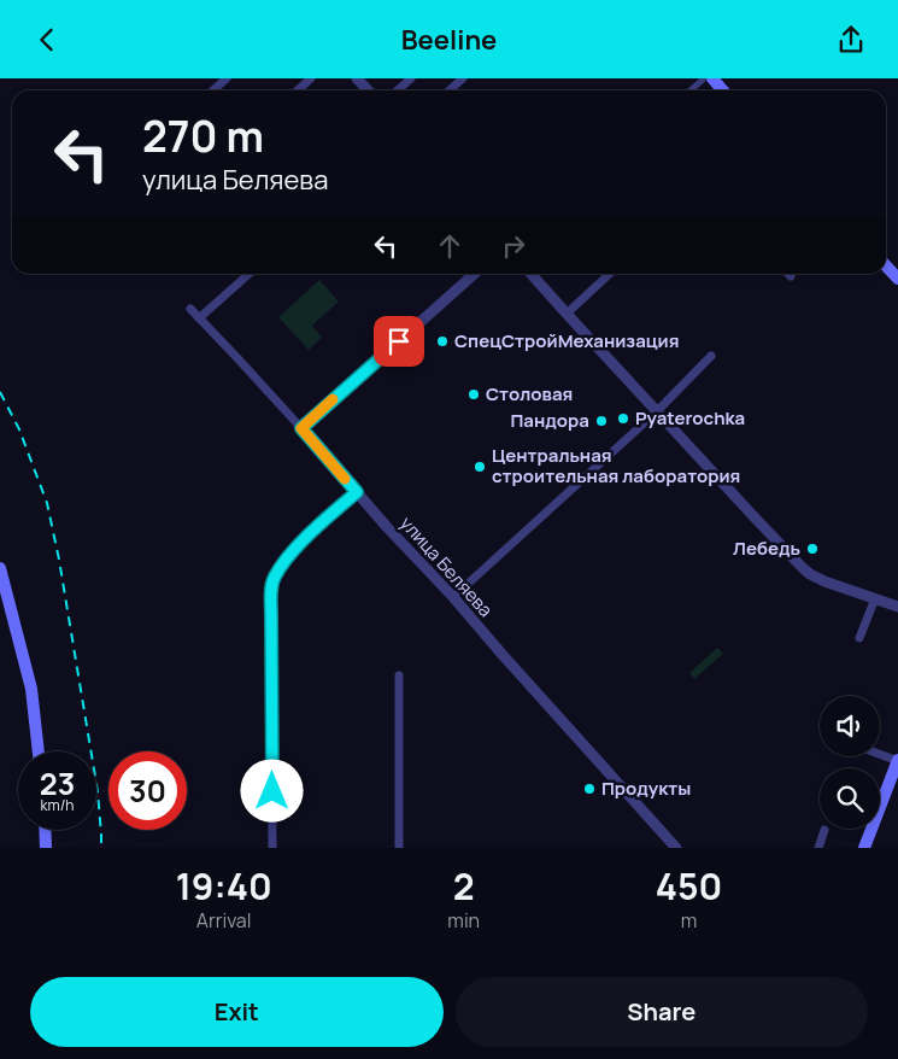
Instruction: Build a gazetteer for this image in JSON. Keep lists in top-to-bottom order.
{
  "streets": {
    "street": ["улица Беляева"]
  },
  "places": [
    "СпецСтройМеханизация",
    "Столовая",
    "Pyaterochka",
    "Пандора",
    "Центральная строительная лаборатория",
    "Лебедь",
    "Продукты"
  ],
  "page": {
    "header": "Beeline",
    "turn": ["270 m", "улица Беляева"],
    "speed": "23 km/h",
    "limit": "30",
    "eta": [
      "19:40",
      "Arrival",
      "2",
      "min",
      "450",
      "m"
    ],
    "buttons": ["Exit", "Share"]
  }
}
